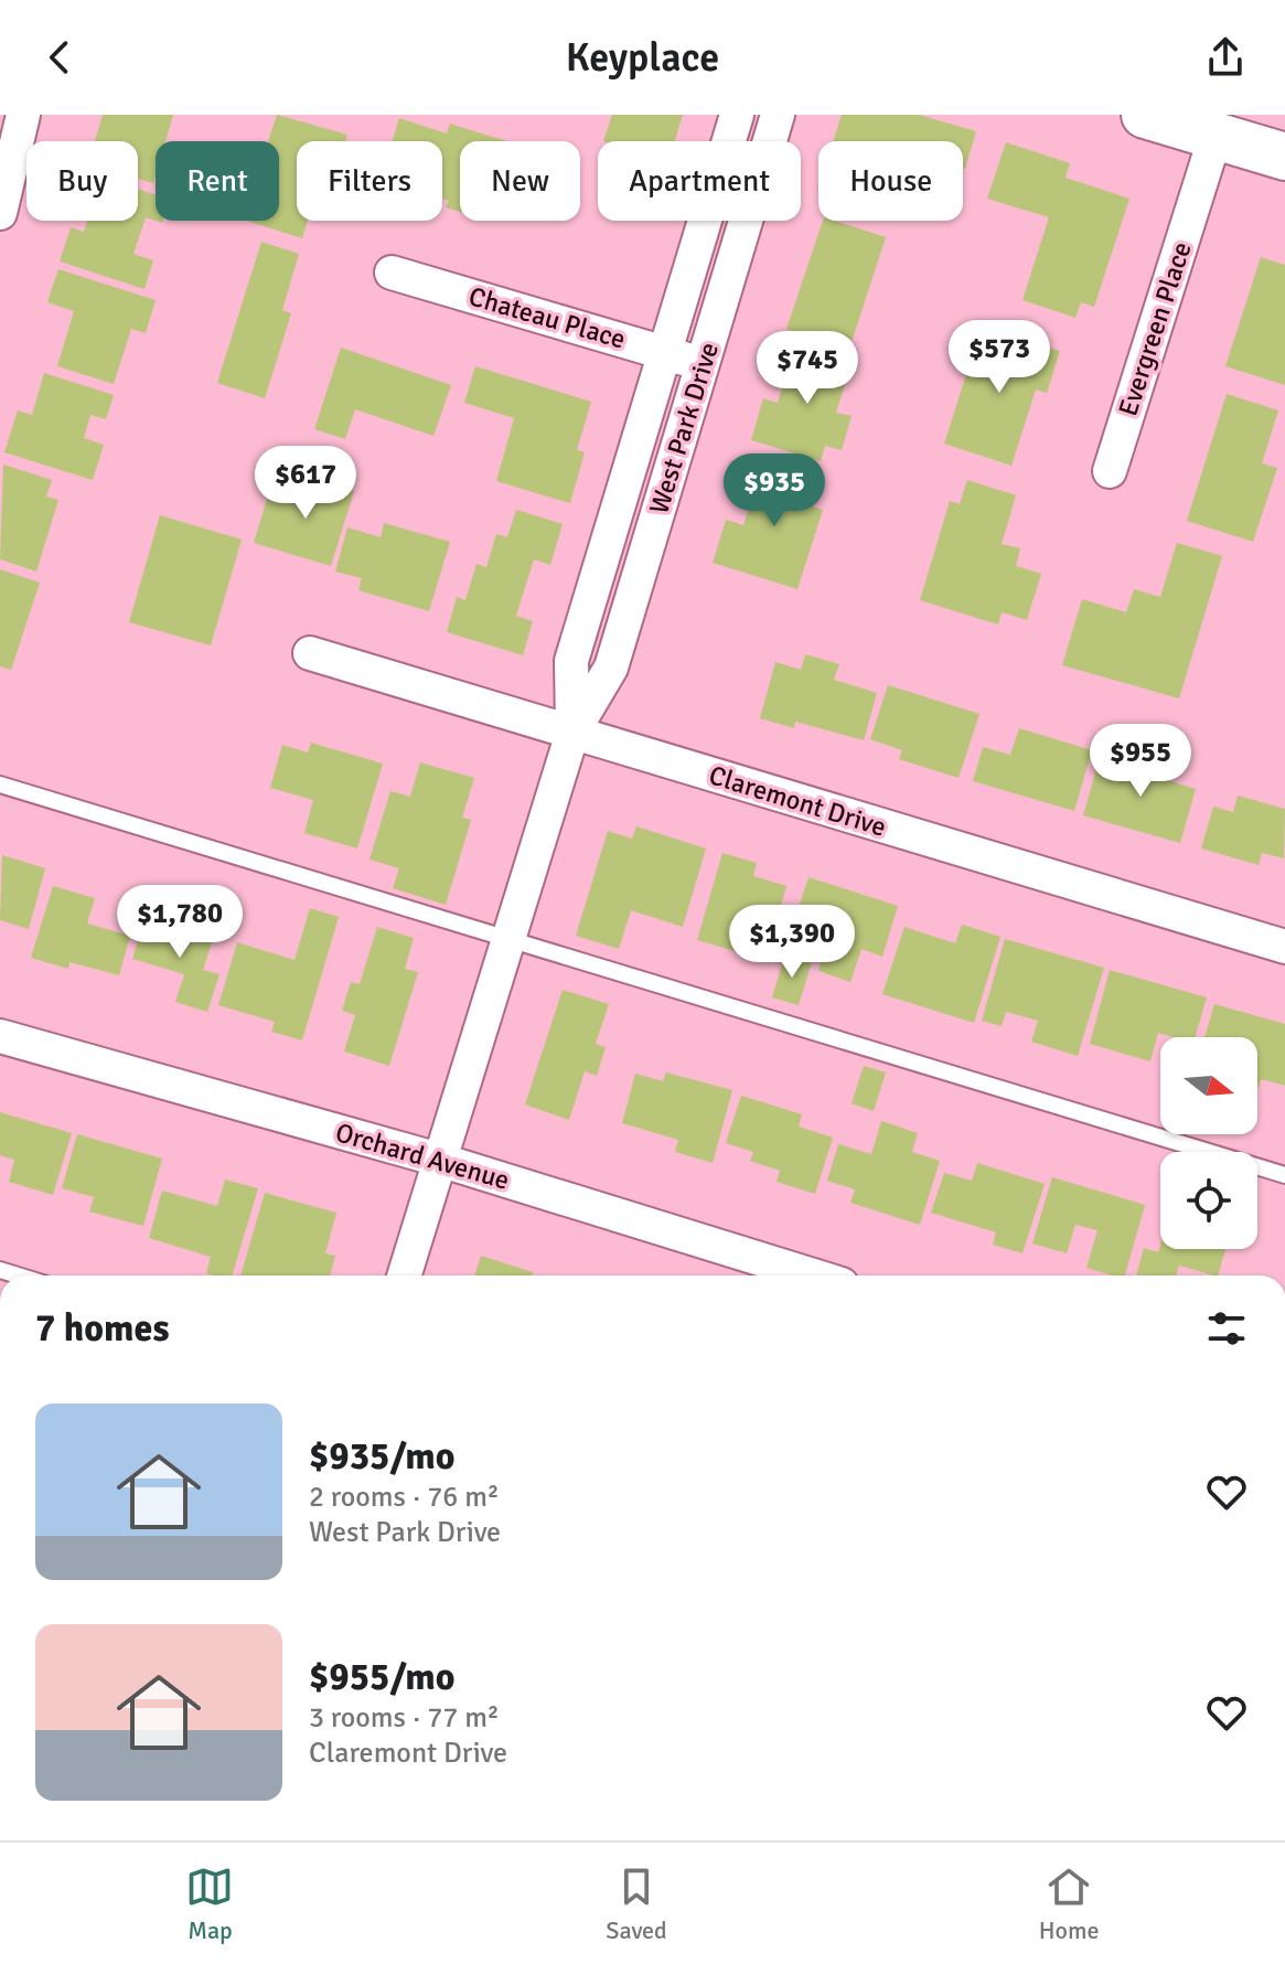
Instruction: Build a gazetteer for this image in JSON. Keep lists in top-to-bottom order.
{
  "streets": {
    "street": [
      "Chateau Place",
      "Evergreen Place",
      "West Park Drive",
      "Claremont Drive",
      "Orchard Avenue"
    ]
  },
  "crossings": [
    ["Chateau Place", "West Park Drive"],
    ["West Park Drive", "Claremont Drive"],
    ["West Park Drive", "Orchard Avenue"]
  ],
  "north": "right",
  "page": {
    "header": "Keyplace",
    "chip": [
      "Buy",
      "Rent",
      "Filters",
      "New",
      "Apartment",
      "House"
    ],
    "price": [
      "$573",
      "$745",
      "$617",
      "$935",
      "$955",
      "$1,780",
      "$1,390"
    ],
    "heading": "7 homes",
    "list": [
      {
        "name": "$935/mo",
        "note": "2 rooms · 76 m² · West Park Drive"
      },
      {
        "name": "$955/mo",
        "note": "3 rooms · 77 m² · Claremont Drive"
      }
    ],
    "tabs": ["Map", "Saved", "Home"]
  }
}
